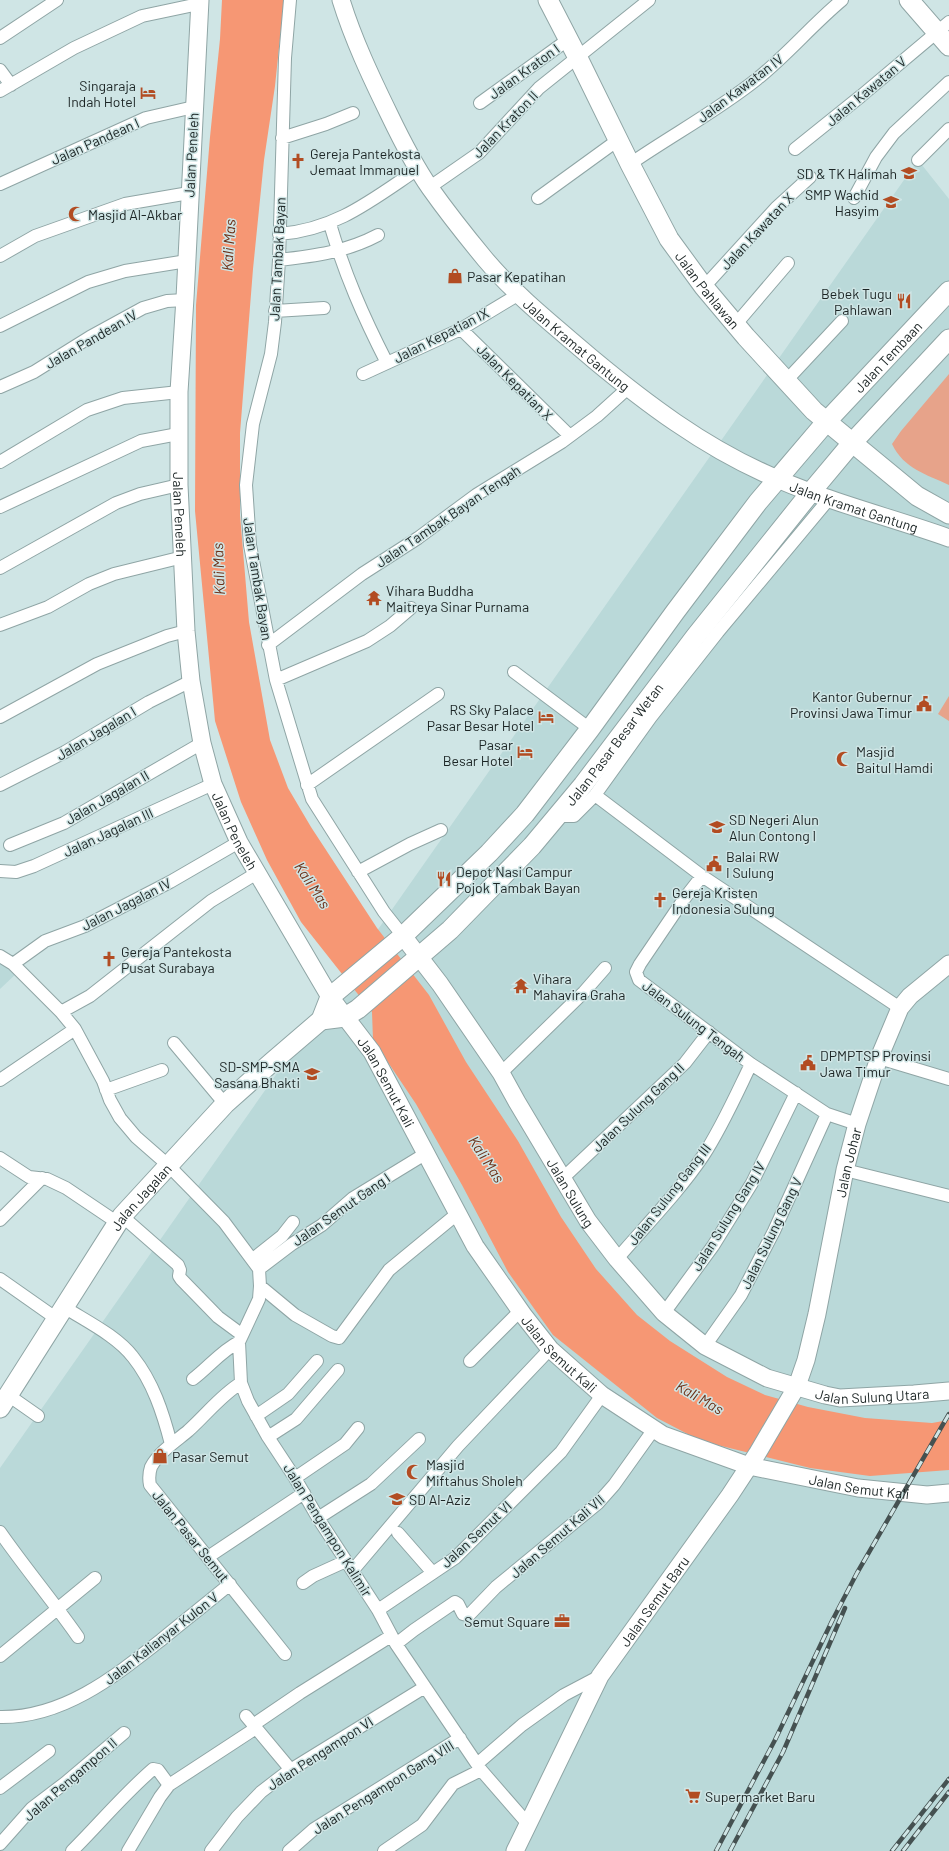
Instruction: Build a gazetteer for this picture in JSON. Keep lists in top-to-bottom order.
{
  "streets": {
    "main road": [
      "Jalan Pahlawan",
      "Jalan Tembaan",
      "Jalan Pasar Besar Wetan",
      "Jalan Jagalan"
    ],
    "street": [
      "Jalan Kraton I",
      "Jalan Kawatan IV",
      "Jalan Kawatan V",
      "Jalan Kraton II",
      "Jalan Pandean I",
      "Jalan Peneleh",
      "Jalan Kawatan X",
      "Jalan Tambak Bayan",
      "Jalan Kepatian IX",
      "Jalan Pandean IV",
      "Jalan Kramat Gantung",
      "Jalan Kepatian X",
      "Jalan Tambak Bayan Tengah",
      "Jalan Jagalan I",
      "Jalan Jagalan II",
      "Jalan Jagalan III",
      "Jalan Jagalan IV",
      "Jalan Sulung Tengah",
      "Jalan Semut Kali",
      "Jalan Sulung Gang II",
      "Jalan Johar",
      "Jalan Sulung",
      "Jalan Sulung Gang III",
      "Jalan Semut Gang I",
      "Jalan Sulung Gang IV",
      "Jalan Sulung Gang V",
      "Jalan Sulung Utara",
      "Jalan Pengampon Kalimir",
      "Jalan Semut VI",
      "Jalan Pasar Semut",
      "Jalan Semut Kali VII",
      "Jalan Semut Baru",
      "Jalan Kalianyar Kulon V",
      "Jalan Pengampon VI",
      "Jalan Pengampon II",
      "Jalan Pengampon Gang VIII"
    ]
  },
  "crossings": [
    ["Jalan Kraton I", "Jalan Pahlawan"],
    ["Jalan Kawatan IV", "Jalan Pahlawan"],
    ["Jalan Kraton II", "Jalan Pahlawan"],
    ["Jalan Kraton II", "Jalan Kramat Gantung"],
    ["Jalan Pandean I", "Jalan Peneleh"],
    ["Jalan Peneleh", "Jalan Pandean IV"],
    ["Jalan Peneleh", "Jalan Jagalan I"],
    ["Jalan Peneleh", "Jalan Pasar Besar Wetan"],
    ["Jalan Peneleh", "Jalan Jagalan II"],
    ["Jalan Peneleh", "Jalan Jagalan III"],
    ["Jalan Peneleh", "Jalan Jagalan IV"],
    ["Jalan Peneleh", "Jalan Semut Kali"],
    ["Jalan Peneleh", "Jalan Jagalan"],
    ["Jalan Kawatan X", "Jalan Pahlawan"],
    ["Jalan Tambak Bayan", "Jalan Tambak Bayan Tengah"],
    ["Jalan Tambak Bayan", "Jalan Pasar Besar Wetan"],
    ["Jalan Tambak Bayan", "Jalan Sulung"],
    ["Jalan Pahlawan", "Jalan Tembaan"],
    ["Jalan Pahlawan", "Jalan Pasar Besar Wetan"],
    ["Jalan Kepatian IX", "Jalan Kramat Gantung"],
    ["Jalan Kepatian IX", "Jalan Kepatian X"],
    ["Jalan Kramat Gantung", "Jalan Tambak Bayan Tengah"],
    ["Jalan Kramat Gantung", "Jalan Pasar Besar Wetan"],
    ["Jalan Tembaan", "Jalan Pasar Besar Wetan"],
    ["Jalan Kepatian X", "Jalan Tambak Bayan Tengah"],
    ["Jalan Pasar Besar Wetan", "Jalan Semut Kali"],
    ["Jalan Pasar Besar Wetan", "Jalan Sulung"],
    ["Jalan Pasar Besar Wetan", "Jalan Jagalan"],
    ["Jalan Sulung Tengah", "Jalan Sulung Gang II"],
    ["Jalan Sulung Tengah", "Jalan Johar"],
    ["Jalan Sulung Tengah", "Jalan Sulung Gang III"],
    ["Jalan Sulung Tengah", "Jalan Sulung Gang IV"],
    ["Jalan Sulung Tengah", "Jalan Sulung Gang V"],
    ["Jalan Semut Kali", "Jalan Jagalan"],
    ["Jalan Semut Kali", "Jalan Semut Gang I"],
    ["Jalan Semut Kali", "Jalan Semut VI"],
    ["Jalan Semut Kali", "Jalan Semut Kali VII"],
    ["Jalan Semut Kali", "Jalan Semut Baru"],
    ["Jalan Sulung Gang II", "Jalan Sulung"],
    ["Jalan Johar", "Jalan Sulung"],
    ["Jalan Johar", "Jalan Sulung Utara"],
    ["Jalan Johar", "Jalan Semut Baru"],
    ["Jalan Sulung", "Jalan Sulung Gang III"],
    ["Jalan Sulung", "Jalan Sulung Gang IV"],
    ["Jalan Sulung", "Jalan Sulung Gang V"],
    ["Jalan Sulung", "Jalan Sulung Utara"],
    ["Jalan Sulung", "Jalan Semut Baru"],
    ["Jalan Sulung Utara", "Jalan Semut Baru"],
    ["Jalan Pengampon Kalimir", "Jalan Semut VI"],
    ["Jalan Pengampon Kalimir", "Jalan Pasar Semut"],
    ["Jalan Pengampon Kalimir", "Jalan Semut Kali VII"],
    ["Jalan Pengampon Kalimir", "Jalan Pengampon VI"],
    ["Jalan Pengampon Kalimir", "Jalan Pengampon Gang VIII"],
    ["Jalan Pasar Semut", "Jalan Kalianyar Kulon V"]
  ],
  "water": ["Kali Mas"],
  "places": {
    "hotel": ["Singaraja Indah Hotel", "RS Sky Palace Pasar Besar Hotel", "Pasar Besar Hotel"],
    "church": ["Gereja Pantekosta Jemaat Immanuel", "Gereja Kristen Indonesia Sulung", "Gereja Pantekosta Pusat Surabaya"],
    "school or university": [
      "SD & TK Halimah",
      "SMP Wachid Hasyim",
      "SD Negeri Alun Alun Contong I",
      "SD-SMP-SMA Sasana Bhakti",
      "SD Al-Aziz"
    ],
    "mosque": ["Masjid Al-Akbar", "Masjid Baitul Hamdi", "Masjid Miftahus Sholeh"],
    "shop": ["Pasar Kepatihan", "Pasar Semut"],
    "restaurant": ["Bebek Tugu Pahlawan", "Depot Nasi Campur Pojok Tambak Bayan"],
    "temple": ["Vihara Buddha Maitreya Sinar Purnama", "Vihara Mahavira Graha"],
    "public building": ["Kantor Gubernur Provinsi Jawa Timur", "Balai RW I Sulung", "DPMPTSP Provinsi Jawa Timur"],
    "office": ["Semut Square"],
    "supermarket": ["Supermarket Baru"]
  }
}
